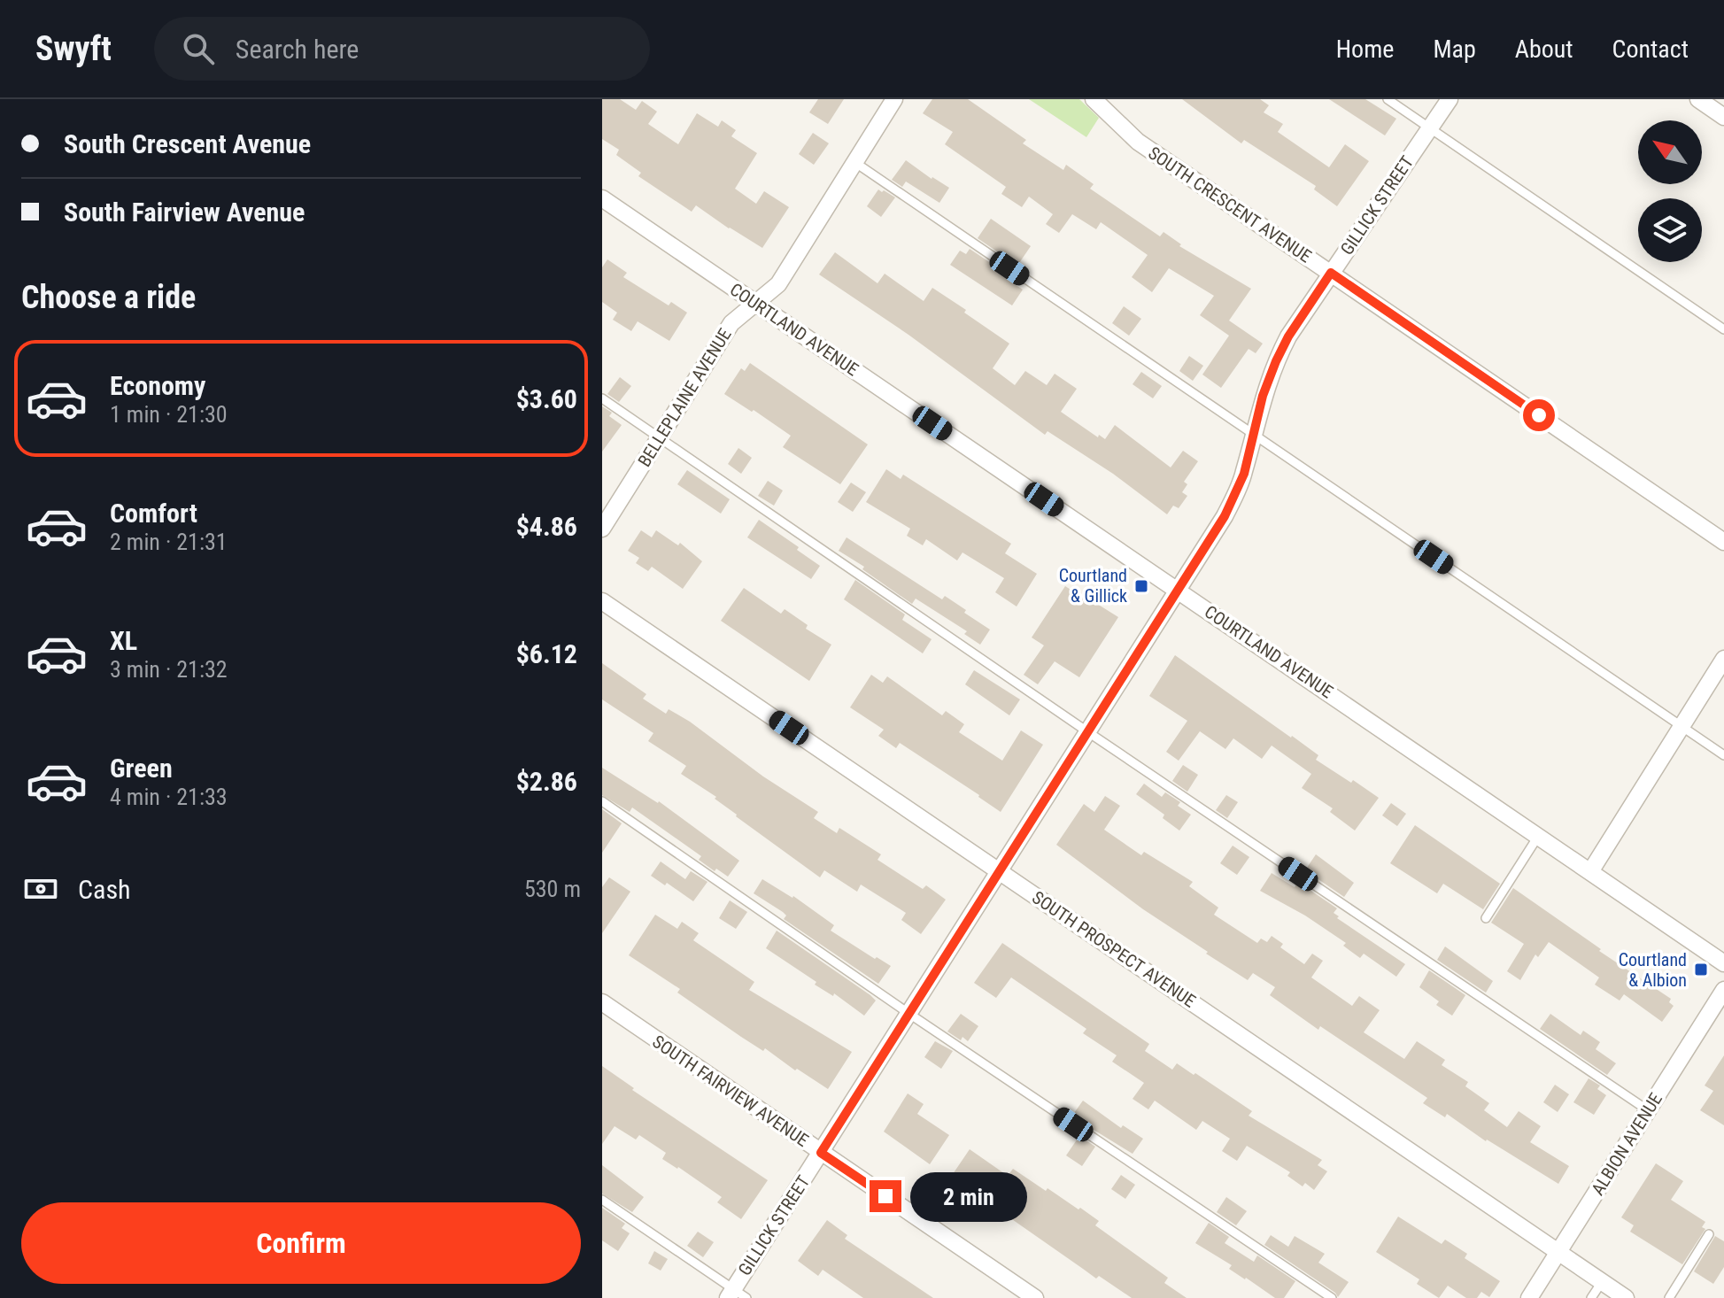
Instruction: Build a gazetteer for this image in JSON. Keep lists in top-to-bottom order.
{
  "streets": {
    "street": [
      "SOUTH CRESCENT AVENUE",
      "GILLICK STREET",
      "COURTLAND AVENUE",
      "BELLEPLAINE AVENUE",
      "SOUTH PROSPECT AVENUE",
      "SOUTH FAIRVIEW AVENUE",
      "ALBION AVENUE"
    ]
  },
  "crossings": [
    ["SOUTH CRESCENT AVENUE", "GILLICK STREET"],
    ["GILLICK STREET", "COURTLAND AVENUE"],
    ["GILLICK STREET", "SOUTH PROSPECT AVENUE"],
    ["GILLICK STREET", "SOUTH FAIRVIEW AVENUE"],
    ["COURTLAND AVENUE", "BELLEPLAINE AVENUE"],
    ["SOUTH PROSPECT AVENUE", "ALBION AVENUE"]
  ],
  "places": {
    "transit": ["Courtland & Gillick", "Courtland & Albion"]
  },
  "north": "top left",
  "page": {
    "header": "Swyft",
    "search": "Search here",
    "nav": [
      "Home",
      "Map",
      "About",
      "Contact"
    ],
    "banner": ["South Crescent Avenue", "South Fairview Avenue"],
    "heading": "Choose a ride",
    "list": [
      {
        "name": "Economy",
        "note": "1 min · 21:30",
        "value": "$3.60"
      },
      {
        "name": "Comfort",
        "note": "2 min · 21:31",
        "value": "$4.86"
      },
      {
        "name": "XL",
        "note": "3 min · 21:32",
        "value": "$6.12"
      },
      {
        "name": "Green",
        "note": "4 min · 21:33",
        "value": "$2.86"
      }
    ],
    "pay": ["Cash", "530 m"],
    "bubble": "2 min",
    "buttons": "Confirm"
  }
}
